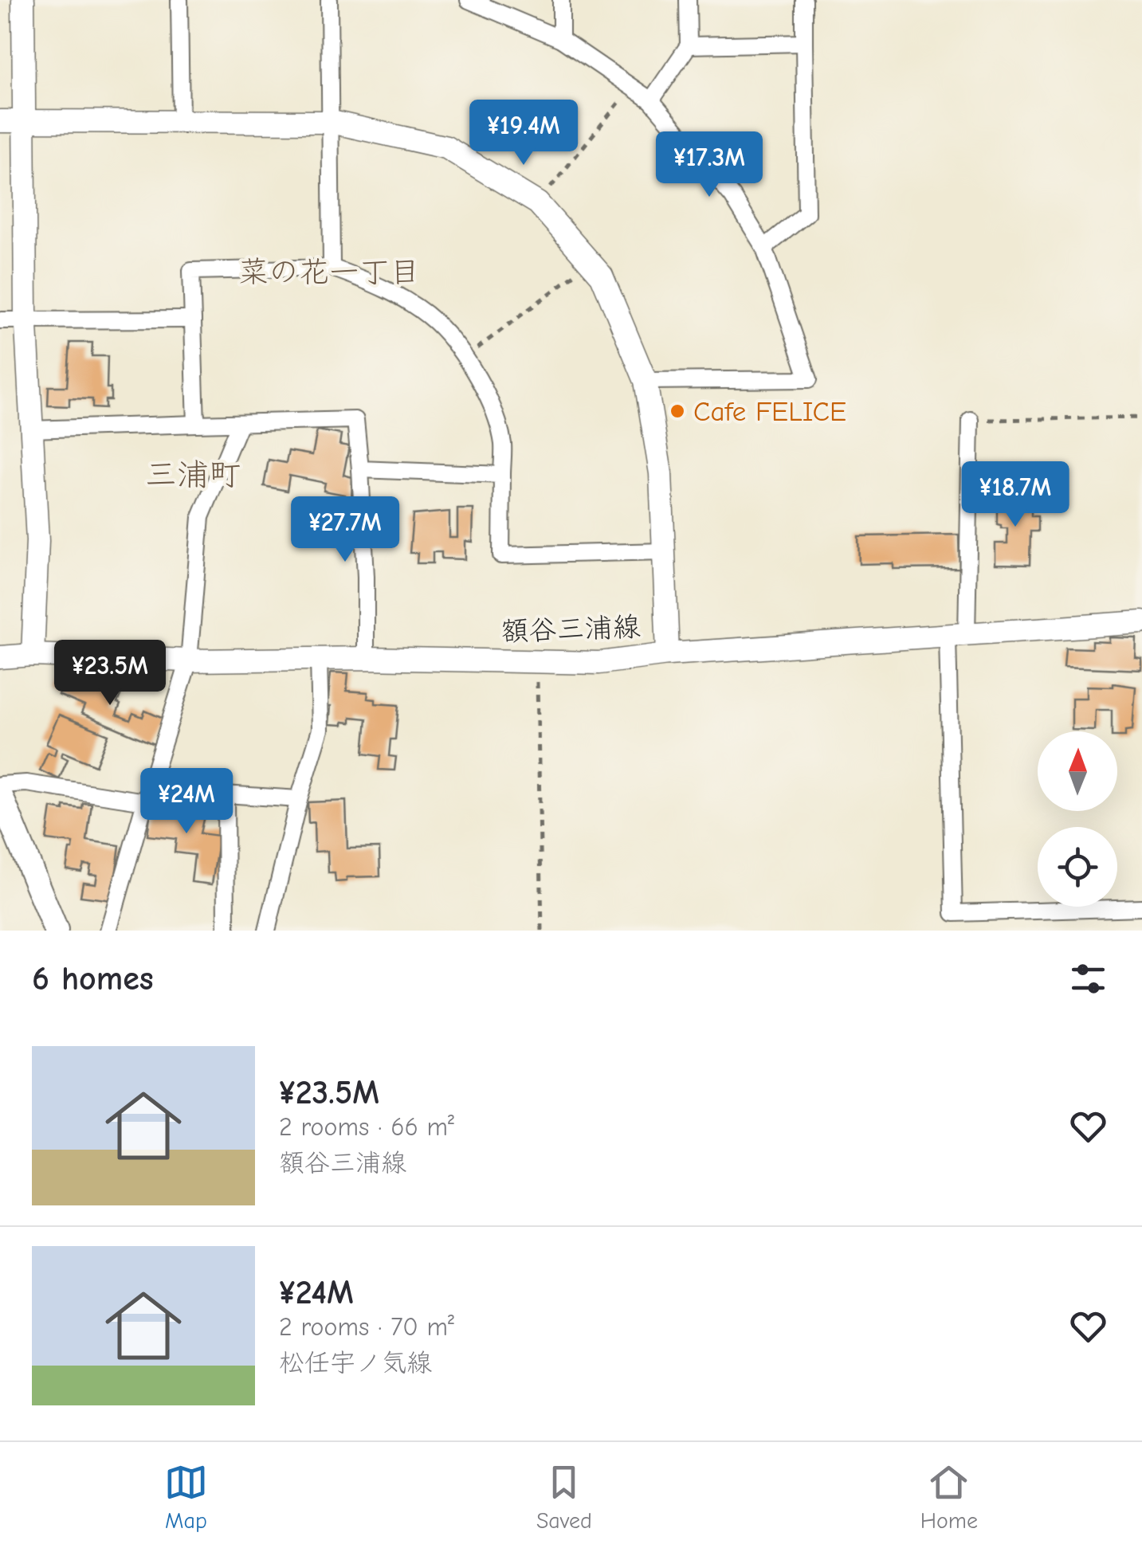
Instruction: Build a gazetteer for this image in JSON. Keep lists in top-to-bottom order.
{
  "streets": {
    "street": ["額谷三浦線"]
  },
  "districts": ["菜の花一丁目", "三浦町"],
  "places": ["Cafe FELICE"],
  "north": "top",
  "page": {
    "price": [
      "¥19.4M",
      "¥17.3M",
      "¥18.7M",
      "¥27.7M",
      "¥23.5M",
      "¥24M"
    ],
    "heading": "6 homes",
    "list": [
      {
        "name": "¥23.5M",
        "note": "2 rooms · 66 m² · 額谷三浦線"
      },
      {
        "name": "¥24M",
        "note": "2 rooms · 70 m² · 松任宇ノ気線"
      }
    ],
    "tabs": ["Map", "Saved", "Home"]
  }
}
